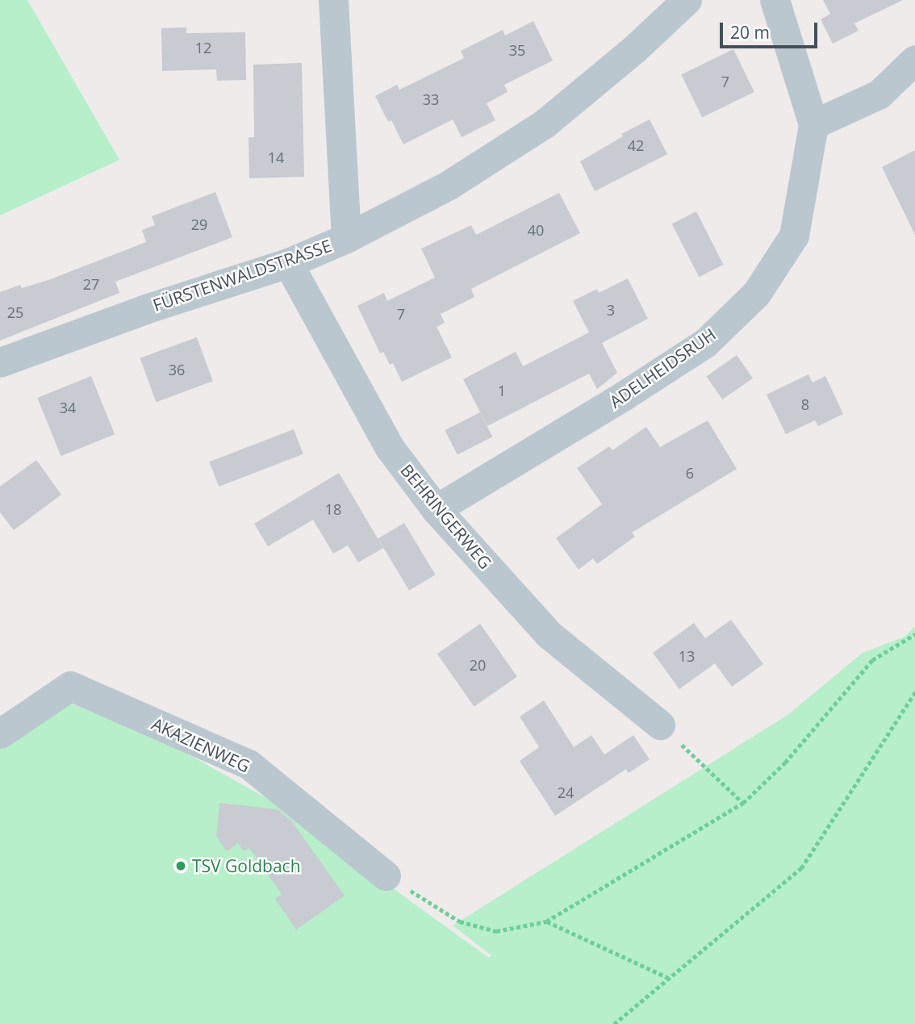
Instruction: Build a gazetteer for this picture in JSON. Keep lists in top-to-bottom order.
{
  "streets": {
    "street": [
      "FÜRSTENWALDSTRASSE",
      "ADELHEIDSRUH",
      "BEHRINGERWEG",
      "AKAZIENWEG"
    ]
  },
  "crossings": [
    ["FÜRSTENWALDSTRASSE", "BEHRINGERWEG"],
    ["ADELHEIDSRUH", "BEHRINGERWEG"]
  ],
  "places": ["TSV Goldbach"],
  "house_numbers": [
    "12",
    "35",
    "7",
    "33",
    "42",
    "14",
    "29",
    "40",
    "27",
    "3",
    "25",
    "7",
    "36",
    "1",
    "8",
    "34",
    "6",
    "18",
    "13",
    "20",
    "24"
  ],
  "scale_bar": "20 m"
}
